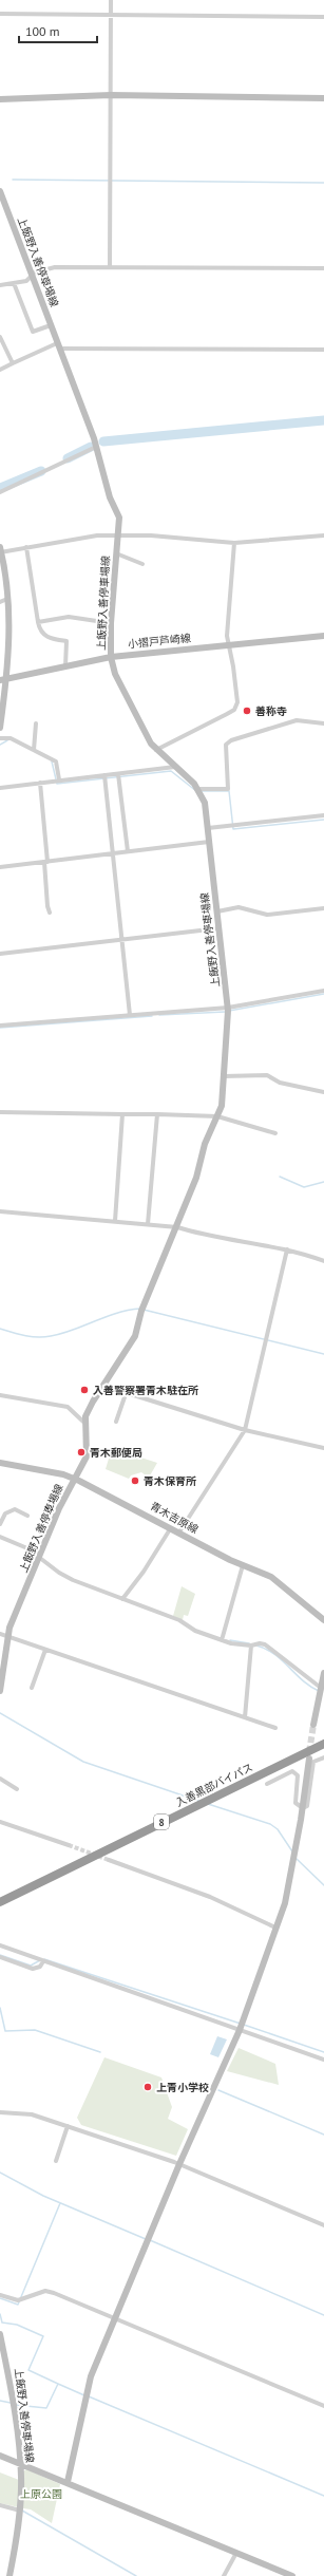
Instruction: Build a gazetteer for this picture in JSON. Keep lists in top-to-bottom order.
{
  "streets": {
    "highway": ["入善黒部バイパス", "8"],
    "main road": ["上飯野入善停車場線", "小摺戸芦崎線", "青木吉原線"]
  },
  "crossings": [
    ["上飯野入善停車場線", "小摺戸芦崎線"],
    ["上飯野入善停車場線", "青木吉原線"]
  ],
  "parks": ["上原公園"],
  "places": [
    "善称寺",
    "入善警察署青木駐在所",
    "青木郵便局",
    "青木保育所",
    "上青小学校"
  ],
  "scale_bar": "100 m"
}
